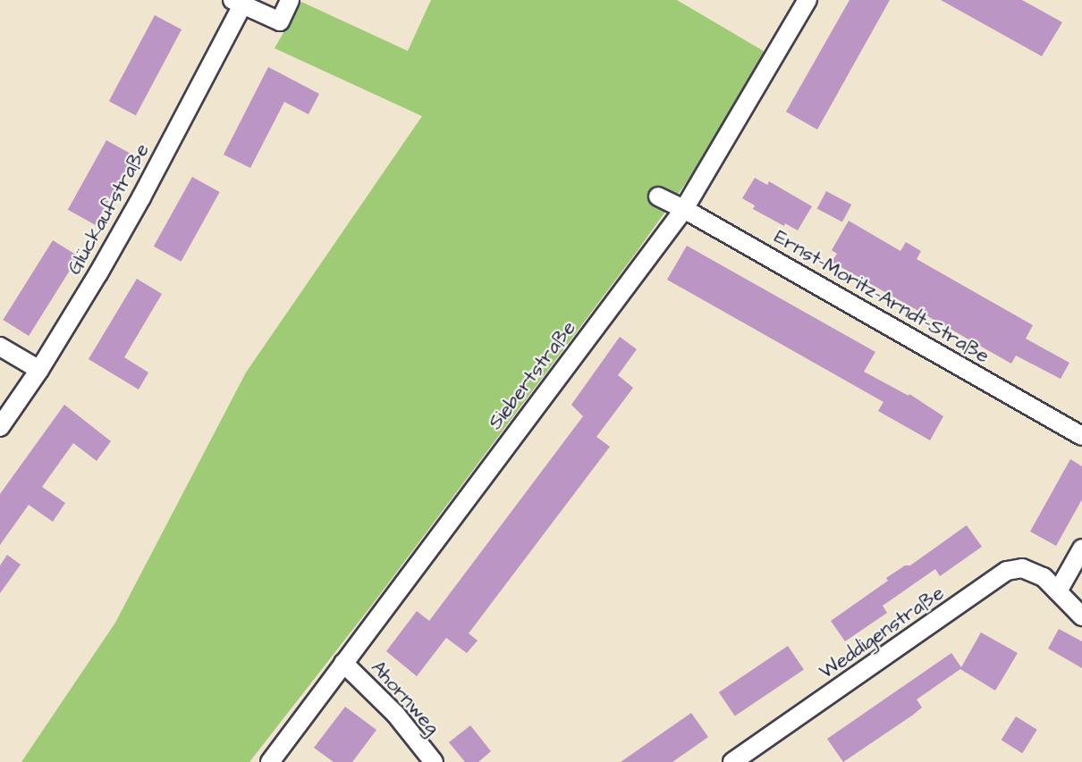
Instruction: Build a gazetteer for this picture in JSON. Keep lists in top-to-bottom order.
{
  "streets": {
    "street": [
      "Glückaufstraße",
      "Ernst-Moritz-Arndt-Straße",
      "Siebertstraße",
      "Weddigenstraße",
      "Ahornweg"
    ]
  },
  "crossings": [
    ["Ernst-Moritz-Arndt-Straße", "Siebertstraße"],
    ["Siebertstraße", "Ahornweg"]
  ]
}
